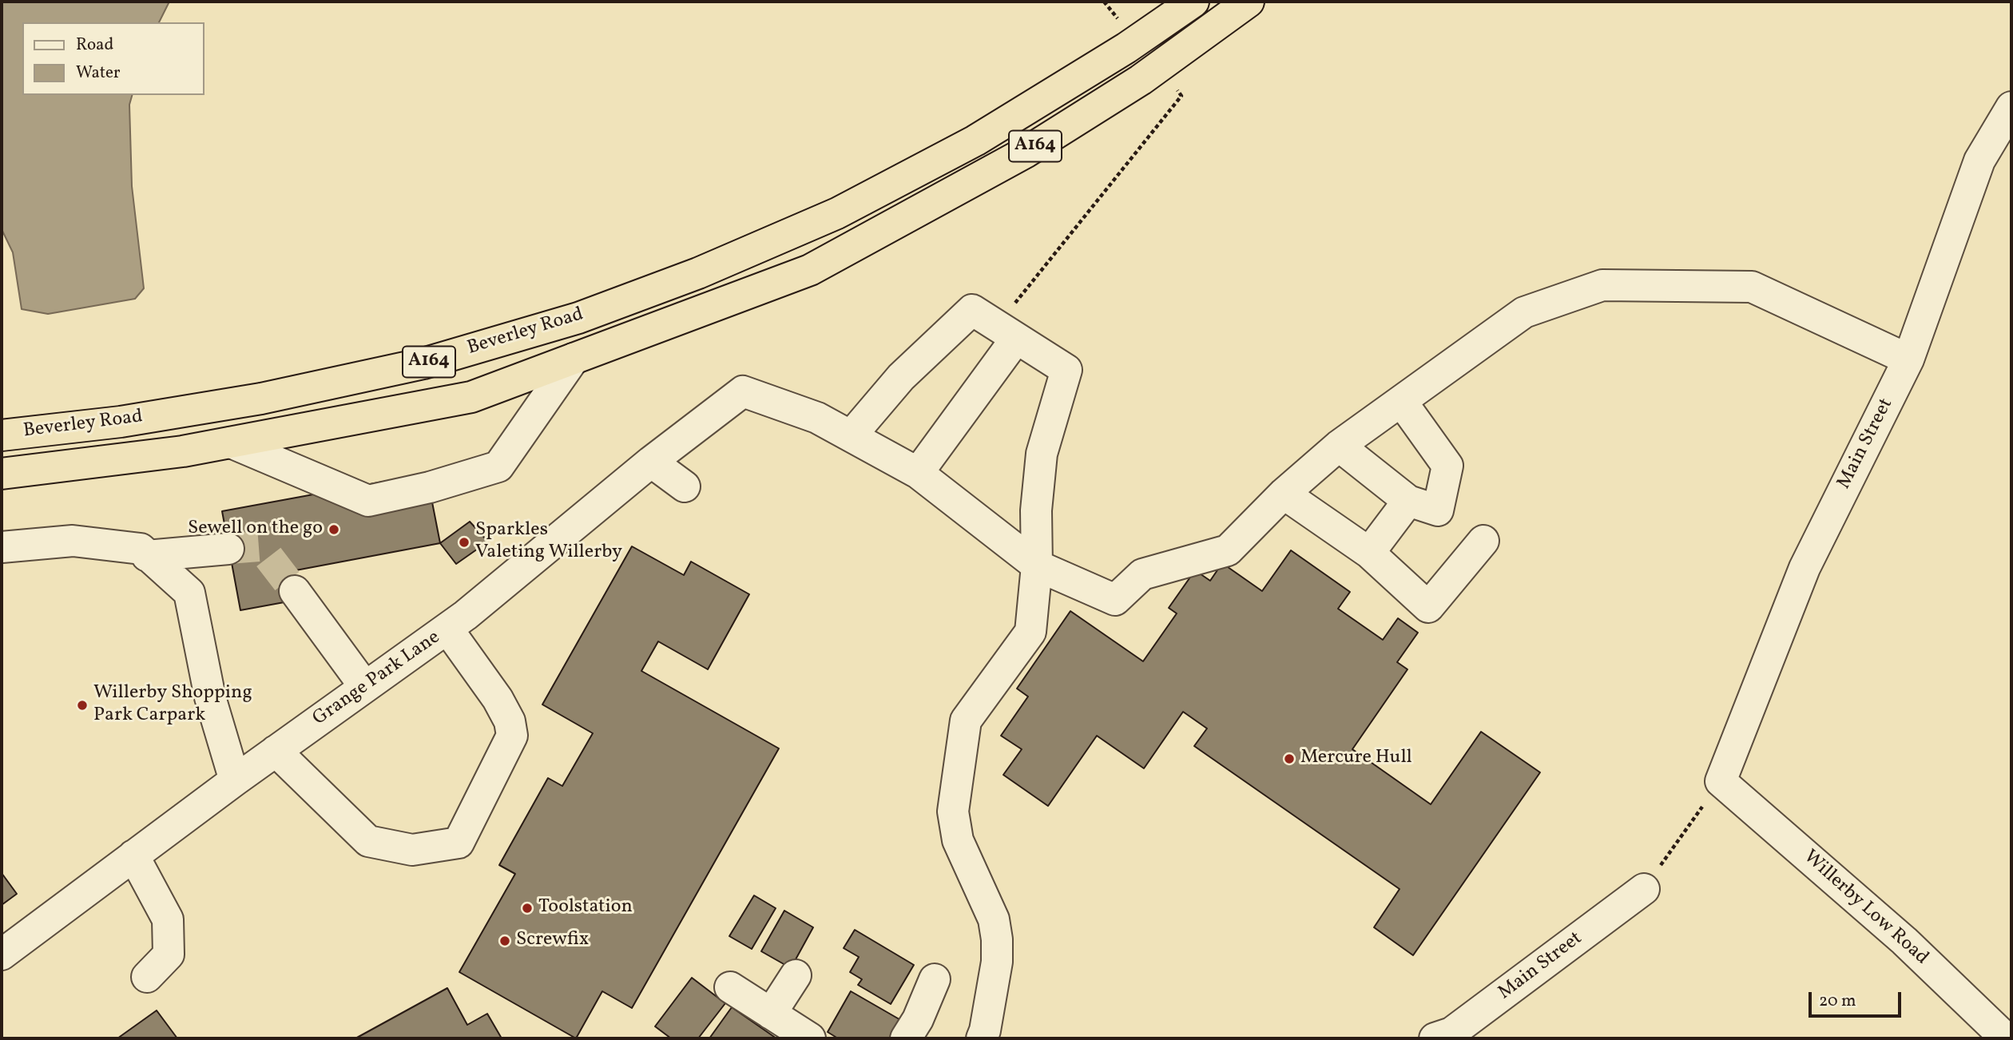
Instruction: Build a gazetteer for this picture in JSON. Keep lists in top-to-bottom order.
{
  "streets": {
    "highway": ["A164", "Beverley Road"],
    "street": ["Main Street", "Grange Park Lane", "Willerby Low Road"]
  },
  "crossings": [
    ["Main Street", "Willerby Low Road"]
  ],
  "places": [
    "Sewell on the go",
    "Sparkles Valeting Willerby",
    "Willerby Shopping Park Carpark",
    "Mercure Hull",
    "Toolstation",
    "Screwfix"
  ],
  "legend": ["Road", "Water"],
  "scale_bar": "20 m"
}
